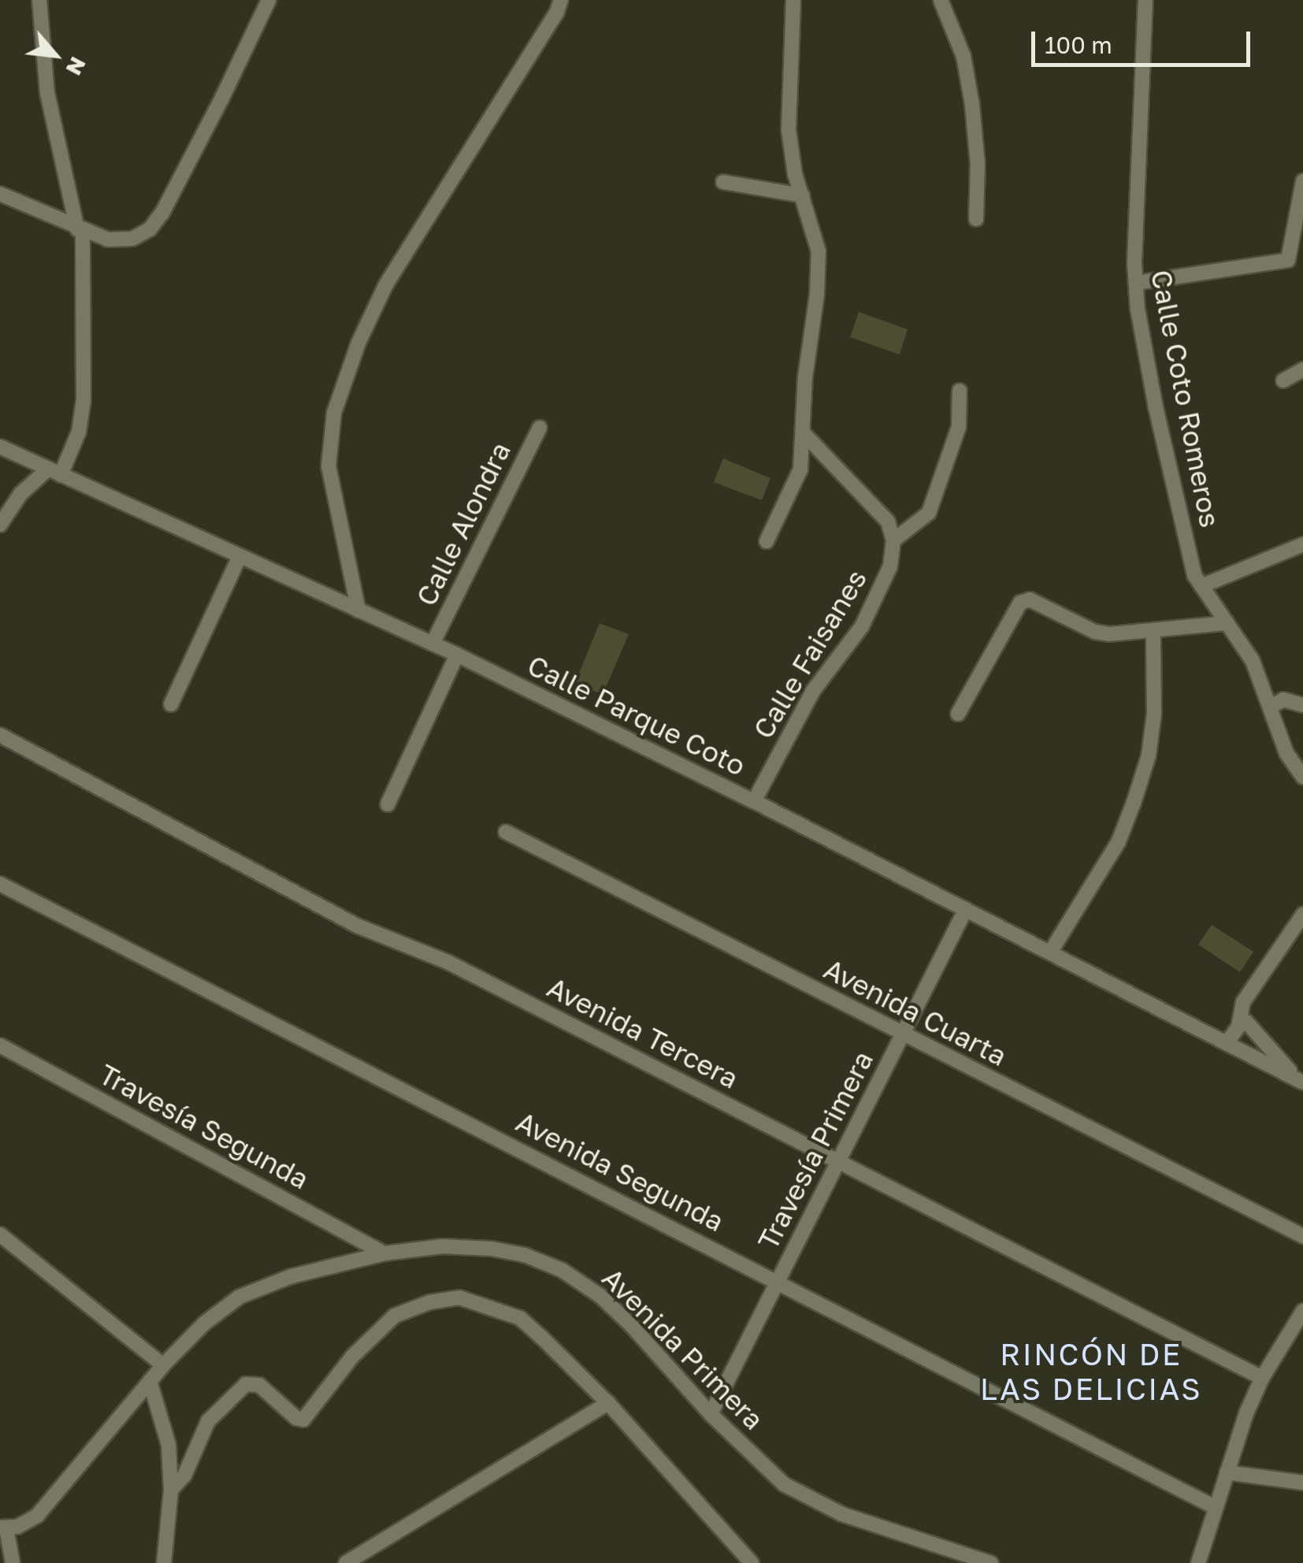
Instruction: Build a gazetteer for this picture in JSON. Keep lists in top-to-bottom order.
{
  "streets": {
    "street": [
      "Calle Coto Romeros",
      "Calle Alondra",
      "Calle Faisanes",
      "Calle Parque Coto",
      "Avenida Cuarta",
      "Avenida Tercera",
      "Travesía Segunda",
      "Travesía Primera",
      "Avenida Segunda",
      "Avenida Primera"
    ]
  },
  "crossings": [
    ["Calle Alondra", "Calle Parque Coto"],
    ["Calle Faisanes", "Calle Parque Coto"],
    ["Calle Parque Coto", "Travesía Primera"],
    ["Avenida Cuarta", "Travesía Primera"],
    ["Avenida Tercera", "Travesía Primera"],
    ["Travesía Segunda", "Avenida Primera"],
    ["Travesía Primera", "Avenida Segunda"],
    ["Travesía Primera", "Avenida Primera"]
  ],
  "districts": ["RINCÓN DE LAS DELICIAS"],
  "scale_bar": "100 m",
  "north": "bottom right"
}
